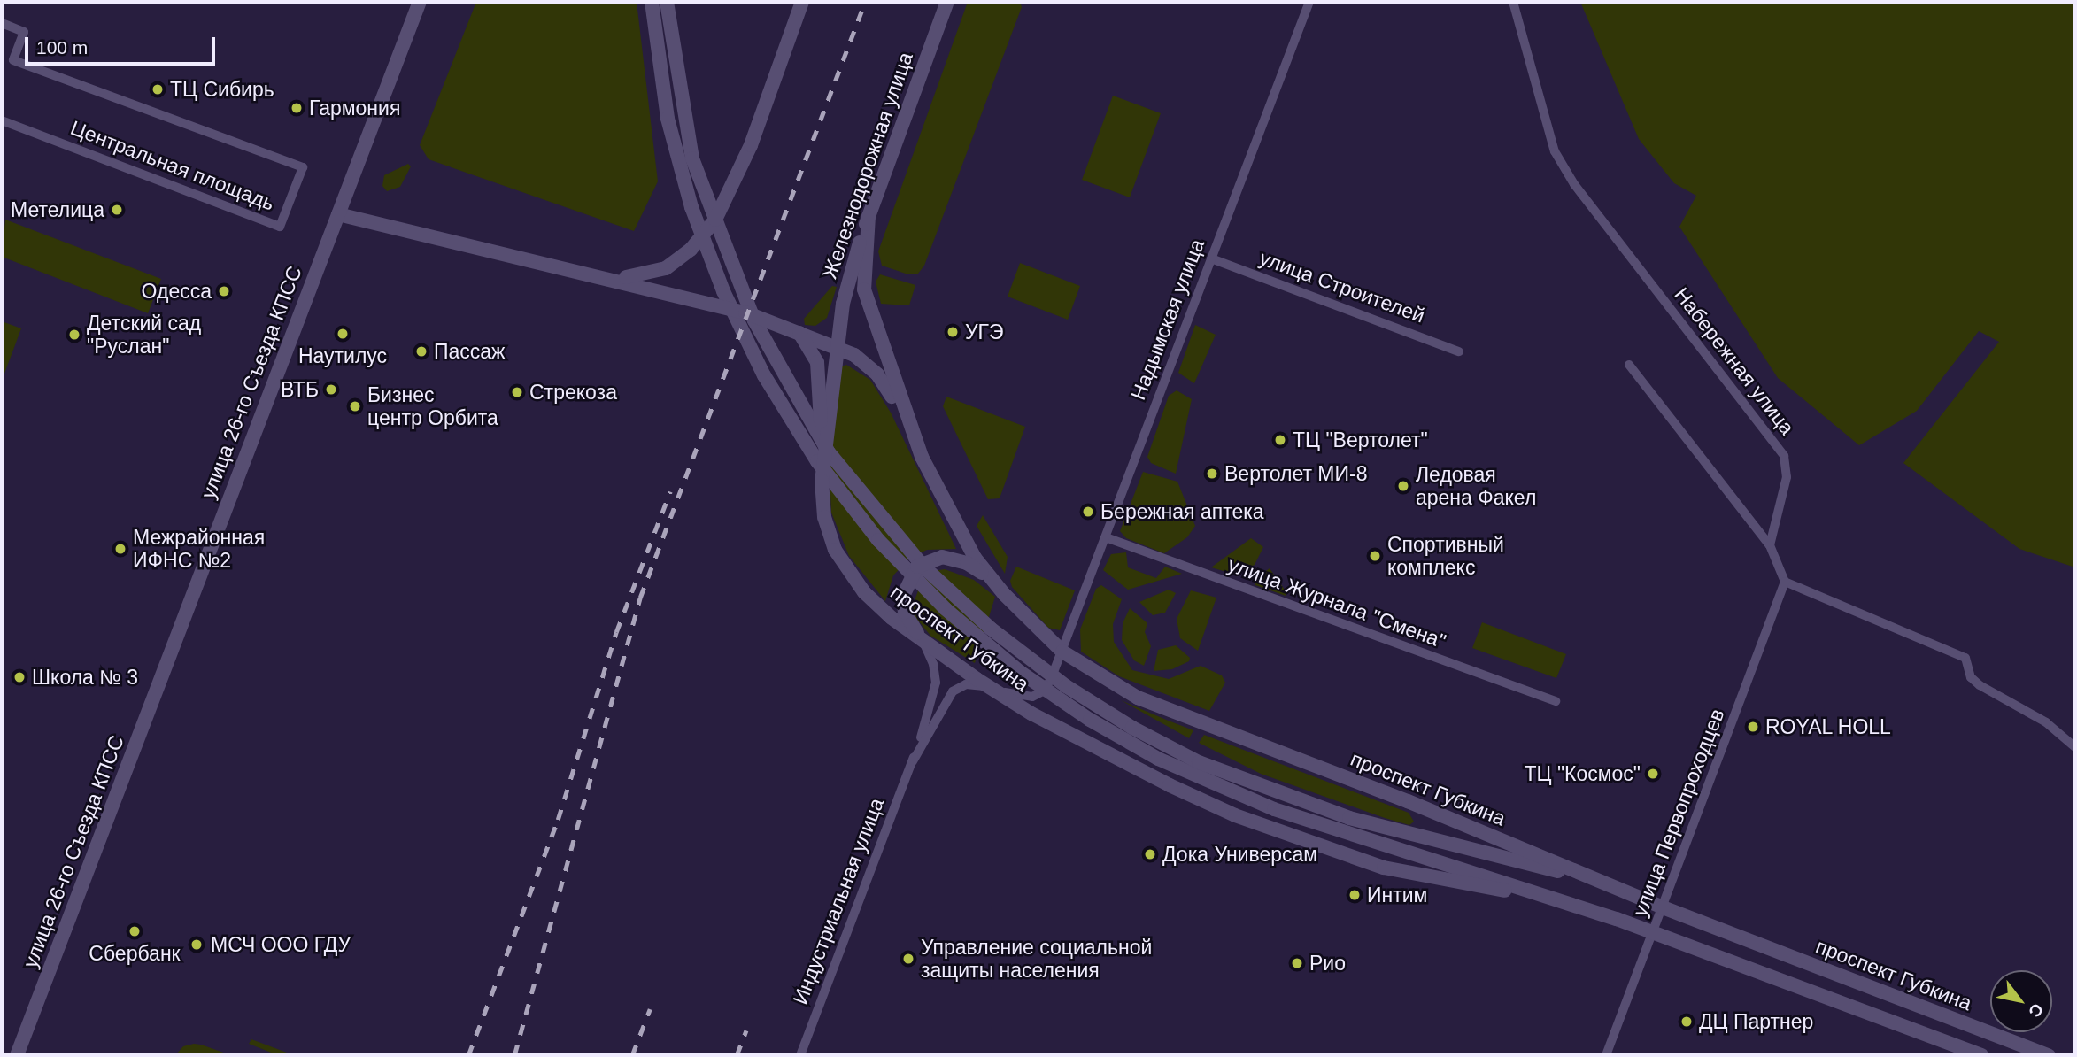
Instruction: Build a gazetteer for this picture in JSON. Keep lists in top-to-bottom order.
{
  "streets": {
    "main road": ["Железнодорожная улица", "улица 26-го Съезда КПСС", "проспект Губкина"],
    "street": [
      "Центральная площадь",
      "улица Строителей",
      "Надымская улица",
      "Набережная улица",
      "улица Журнала \"Смена\"",
      "улица Первопроходцев",
      "Индустриальная улица"
    ]
  },
  "crossings": [
    ["Железнодорожная улица", "проспект Губкина"],
    ["улица Строителей", "Надымская улица"],
    ["Надымская улица", "улица Журнала \"Смена\""],
    ["Надымская улица", "проспект Губкина"],
    ["Надымская улица", "Индустриальная улица"],
    ["проспект Губкина", "улица Первопроходцев"],
    ["проспект Губкина", "Индустриальная улица"]
  ],
  "places": [
    "ТЦ Сибирь",
    "Гармония",
    "Метелица",
    "Одесса",
    "УГЭ",
    "Наутилус",
    "Детский сад \"Руслан\"",
    "Пассаж",
    "ВТБ",
    "Стрекоза",
    "Бизнес центр Орбита",
    "ТЦ \"Вертолет\"",
    "Вертолет МИ-8",
    "Ледовая арена Факел",
    "Бережная аптека",
    "Межрайонная ИФНС №2",
    "Спортивный комплекс",
    "Школа № 3",
    "ROYAL HOLL",
    "ТЦ \"Космос\"",
    "Дока Универсам",
    "Интим",
    "Сбербанк",
    "МСЧ ООО ГДУ",
    "Управление социальной защиты населения",
    "Рио",
    "ДЦ Партнер"
  ],
  "scale_bar": "100 m",
  "north": "bottom right"
}
